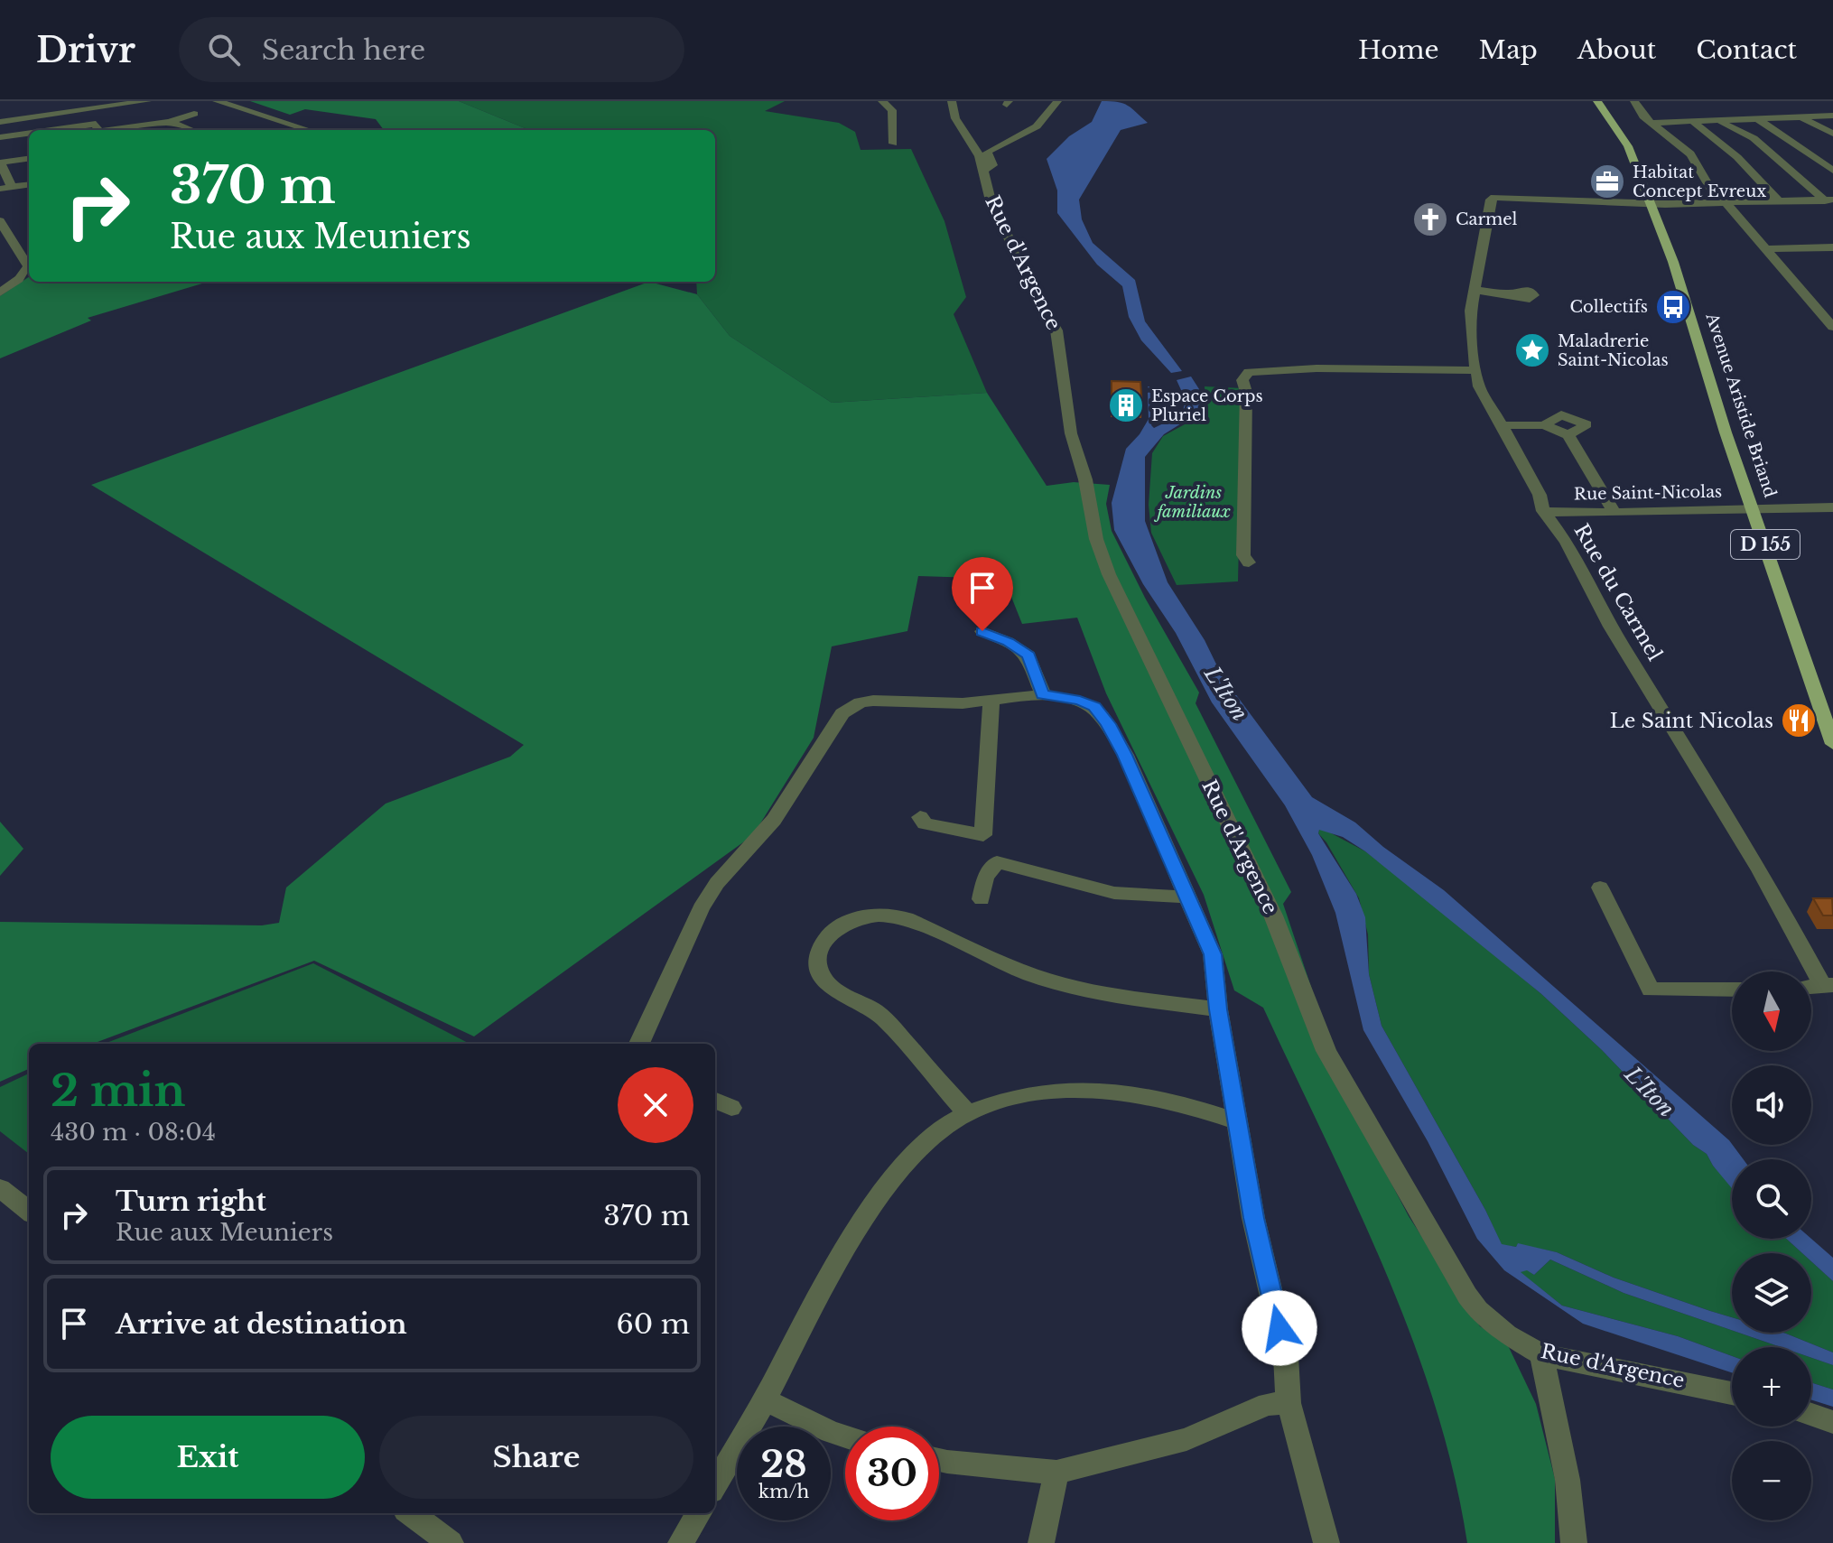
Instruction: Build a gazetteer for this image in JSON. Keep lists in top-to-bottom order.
{
  "streets": {
    "main road": ["Avenue Aristide Briand", "D 155"],
    "street": ["Rue d'Argence", "Rue Saint-Nicolas", "Rue du Carmel"]
  },
  "crossings": [
    ["Avenue Aristide Briand", "Rue Saint-Nicolas"],
    ["Avenue Aristide Briand", "D 155"],
    ["Avenue Aristide Briand", "Rue du Carmel"],
    ["Rue Saint-Nicolas", "Rue du Carmel"],
    ["D 155", "Rue du Carmel"]
  ],
  "water": ["L'Iton"],
  "parks": ["Jardins familiaux"],
  "places": {
    "office": ["Habitat Concept Evreux"],
    "church": ["Carmel"],
    "bus stop": ["Collectifs"],
    "place": ["Maladrerie Saint-Nicolas"],
    "building": ["Espace Corps Pluriel"],
    "restaurant": ["Le Saint Nicolas"]
  },
  "north": "bottom",
  "page": {
    "header": "Drivr",
    "search": "Search here",
    "nav": [
      "Home",
      "Map",
      "About",
      "Contact"
    ],
    "turn": ["370 m", "Rue aux Meuniers"],
    "map_buttons": ["+", "−"],
    "heading": ["2 min", "430 m · 08:04"],
    "list": [
      {
        "name": "Turn right",
        "note": "Rue aux Meuniers",
        "value": "370 m"
      },
      {
        "name": "Arrive at destination",
        "value": "60 m"
      }
    ],
    "buttons": ["Exit", "Share"],
    "speed": "28 km/h",
    "limit": "30"
  }
}
